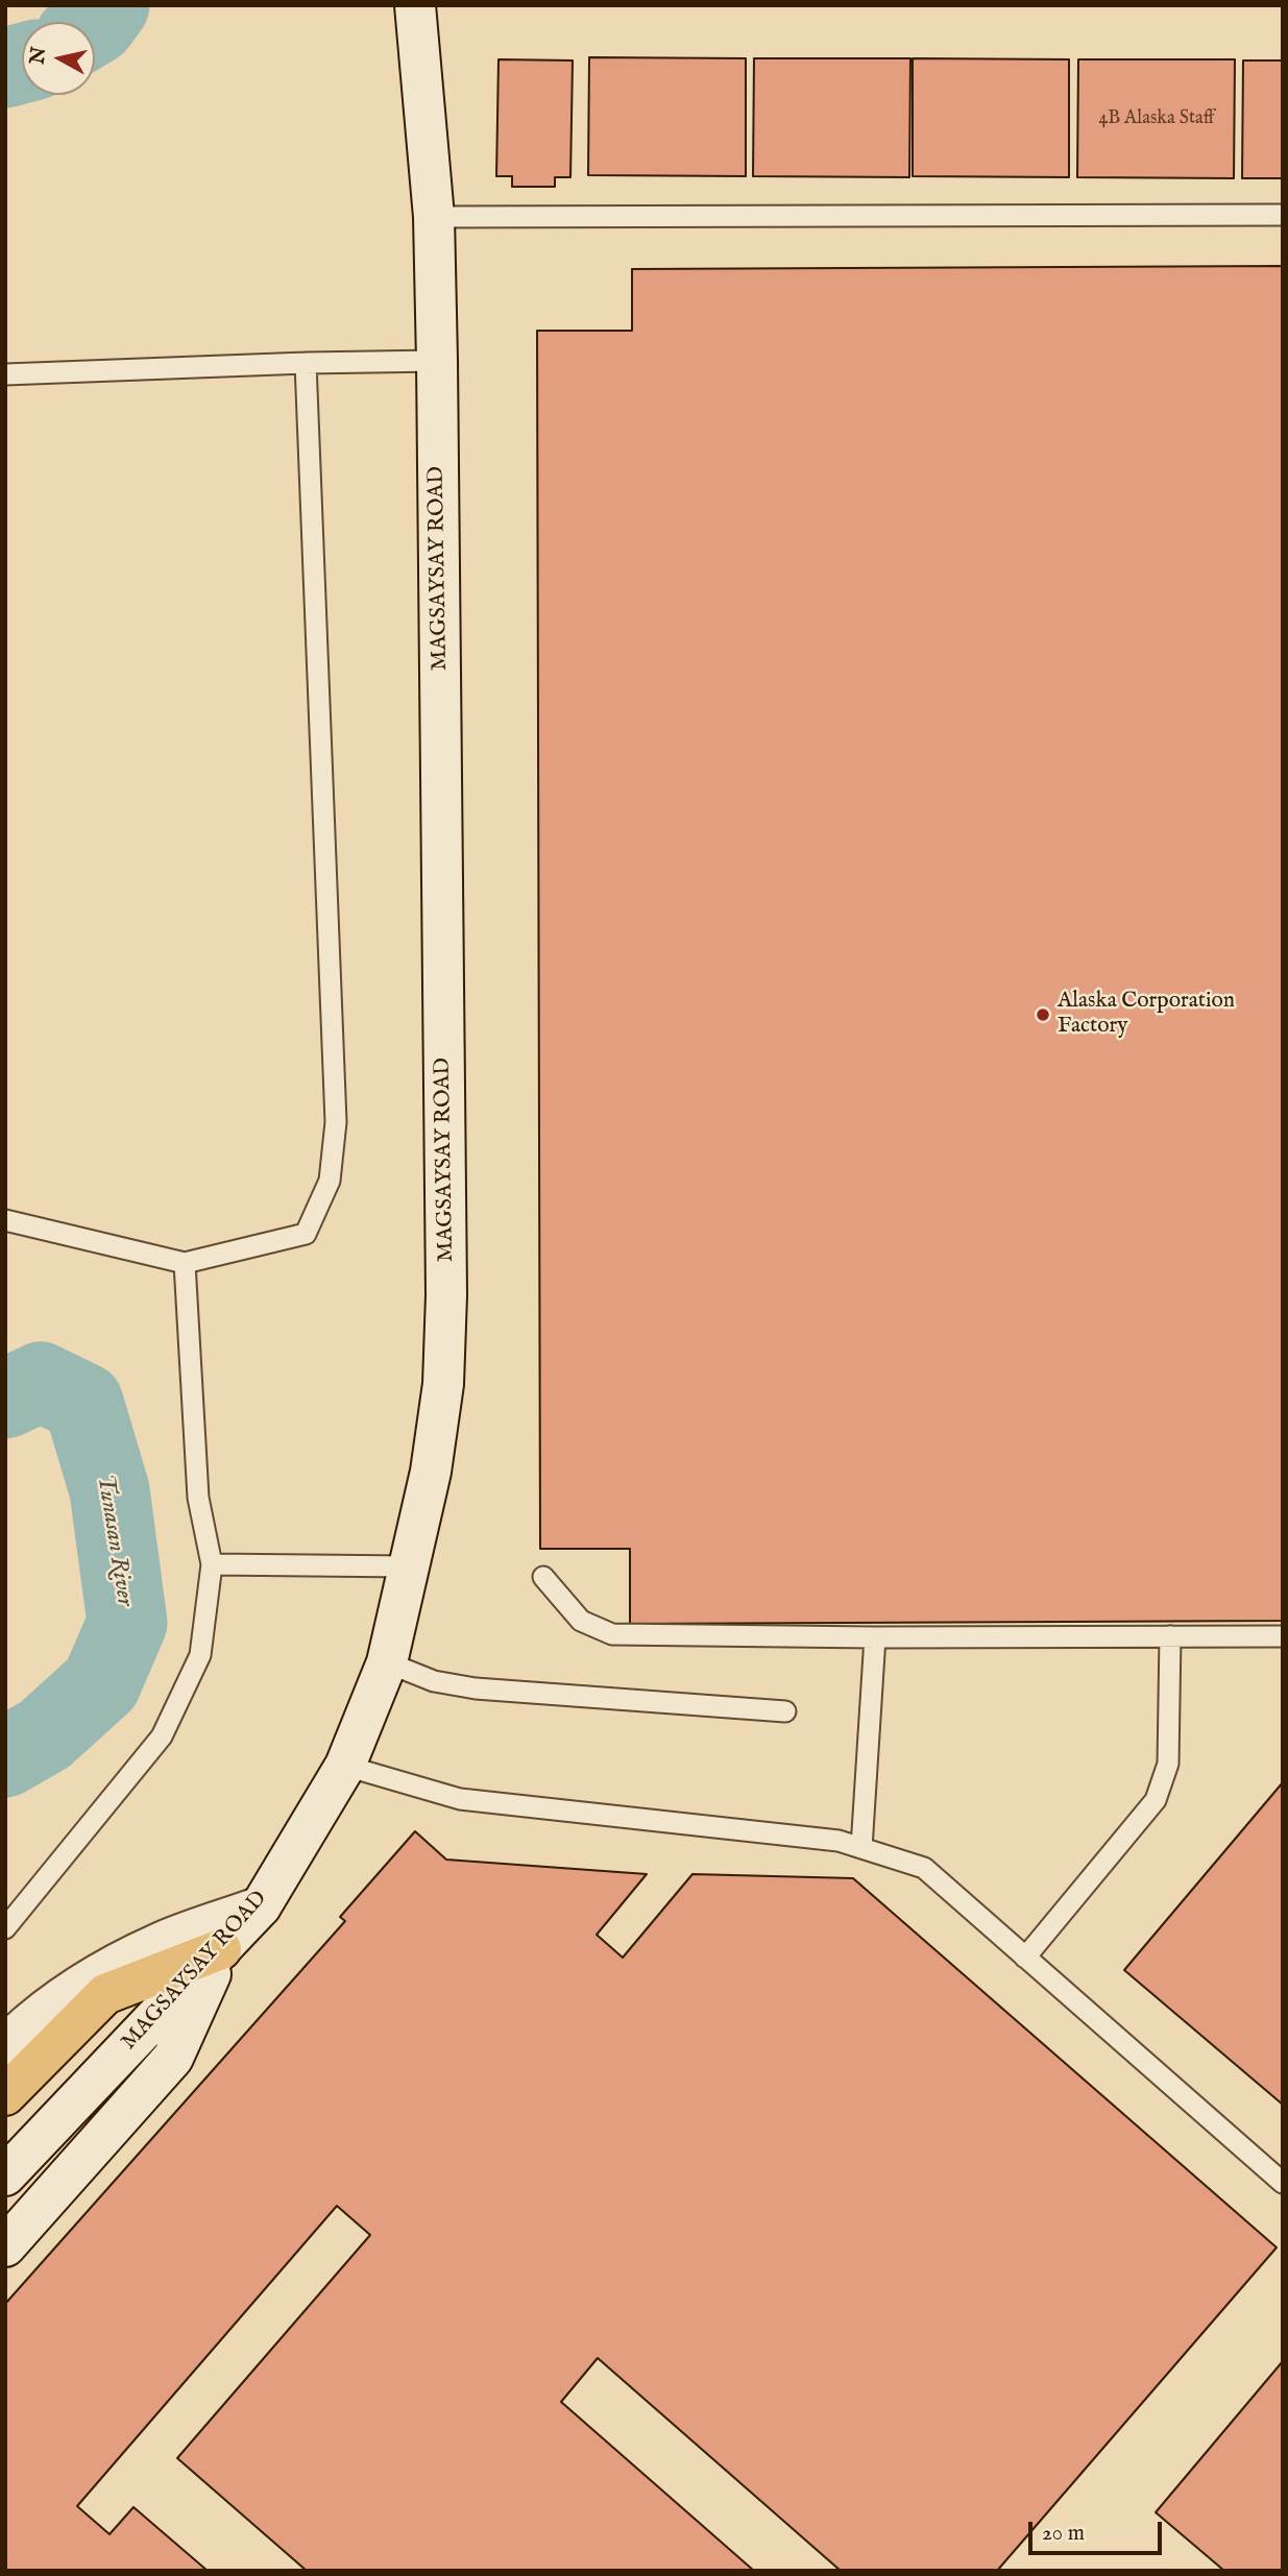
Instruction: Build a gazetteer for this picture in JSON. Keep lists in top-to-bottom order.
{
  "streets": {
    "main road": ["MAGSAYSAY ROAD"]
  },
  "water": ["Tunasan River"],
  "places": ["Alaska Corporation Factory"],
  "house_numbers": ["4B Alaska Staff"],
  "scale_bar": "20 m",
  "north": "left"
}
